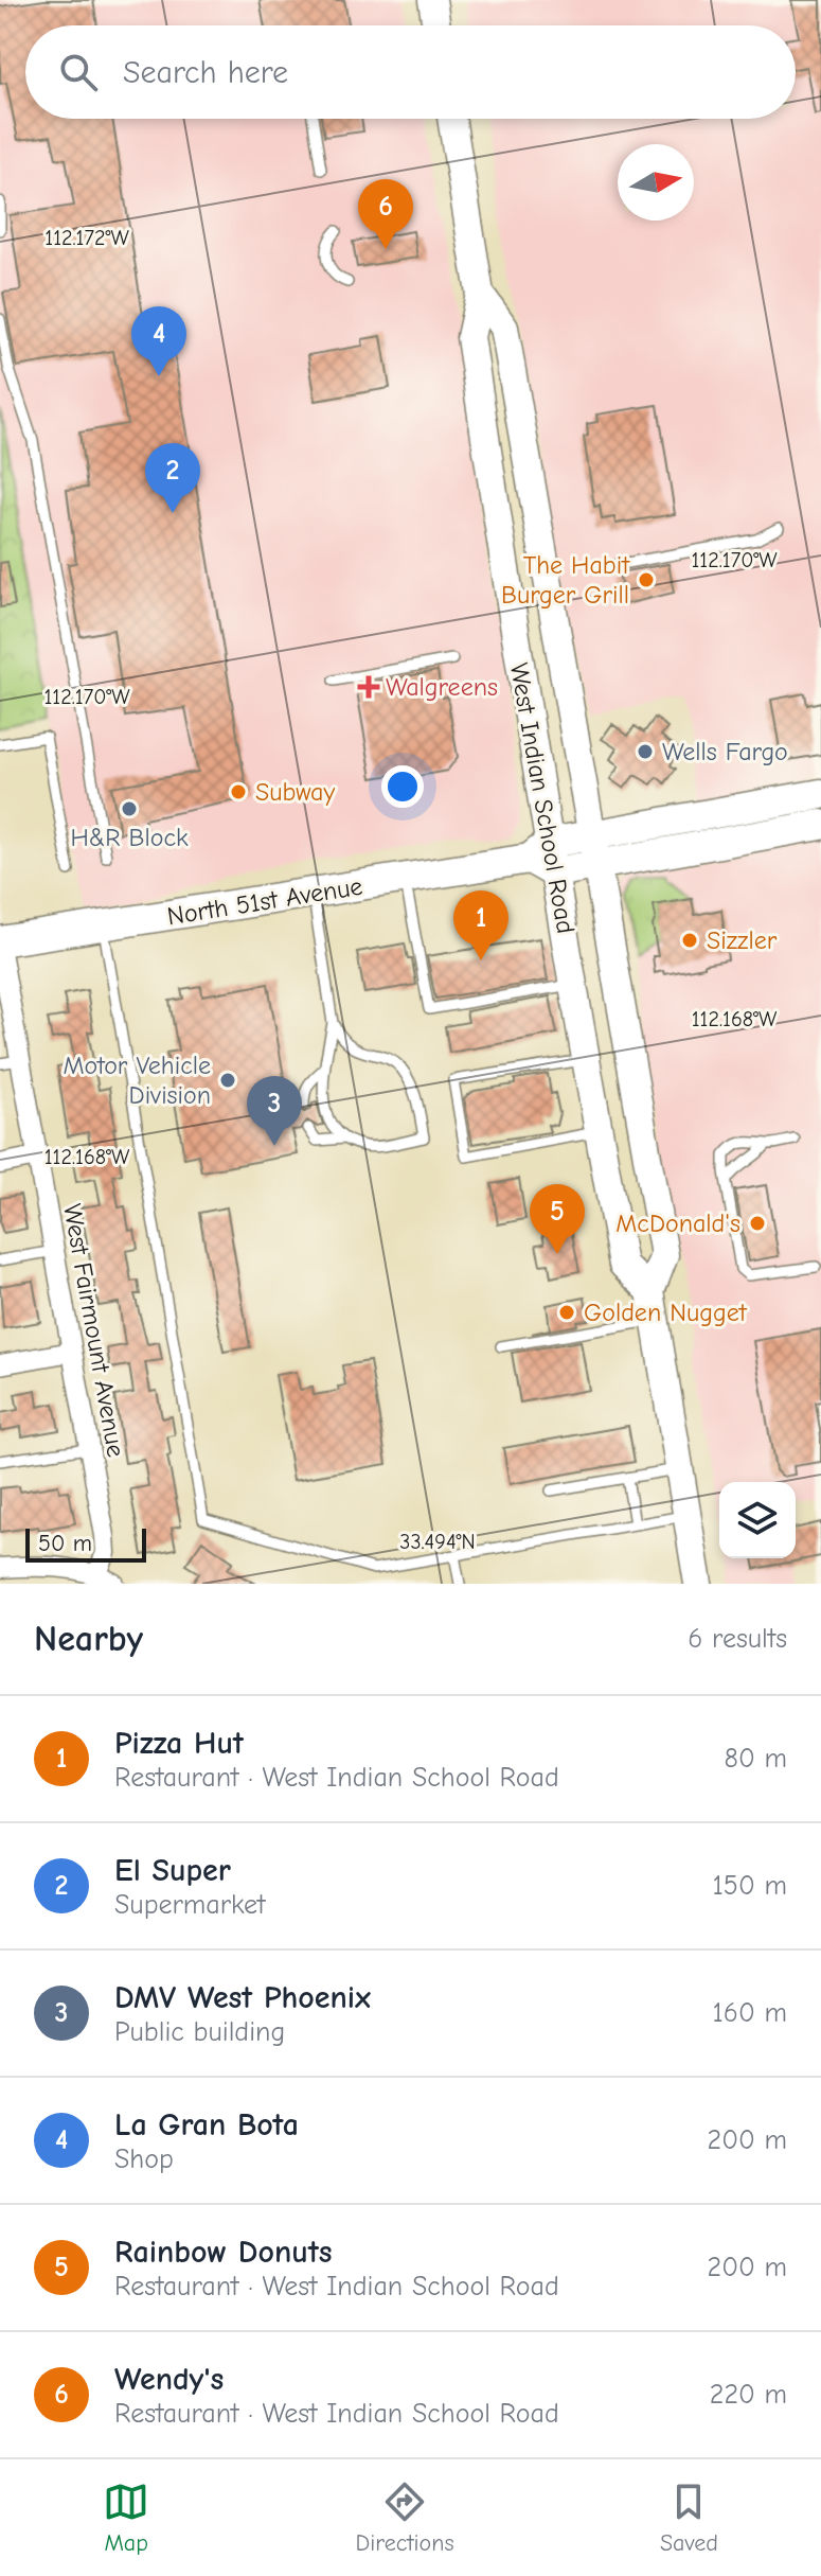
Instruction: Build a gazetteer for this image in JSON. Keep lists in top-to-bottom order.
{
  "streets": {
    "main road": ["West Indian School Road", "North 51st Avenue"],
    "street": ["West Fairmount Avenue"]
  },
  "crossings": [
    ["West Indian School Road", "North 51st Avenue"],
    ["North 51st Avenue", "West Fairmount Avenue"]
  ],
  "places": {
    "other": [
      "The Habit Burger Grill",
      "Wells Fargo",
      "Subway",
      "H&R Block",
      "Sizzler",
      "Motor Vehicle Division",
      "McDonald's",
      "Golden Nugget"
    ],
    "health": ["Walgreens"]
  },
  "scale_bar": "50 m",
  "north": "right",
  "page": {
    "search": "Search here",
    "pins": [
      "6",
      "4",
      "2",
      "1",
      "3",
      "5"
    ],
    "scale": "50 m",
    "heading": ["Nearby", "6 results"],
    "list": [
      {
        "mark": "1",
        "name": "Pizza Hut",
        "note": "Restaurant · West Indian School Road",
        "value": "80 m"
      },
      {
        "mark": "2",
        "name": "El Super",
        "note": "Supermarket",
        "value": "150 m"
      },
      {
        "mark": "3",
        "name": "DMV West Phoenix",
        "note": "Public building",
        "value": "160 m"
      },
      {
        "mark": "4",
        "name": "La Gran Bota",
        "note": "Shop",
        "value": "200 m"
      },
      {
        "mark": "5",
        "name": "Rainbow Donuts",
        "note": "Restaurant · West Indian School Road",
        "value": "200 m"
      },
      {
        "mark": "6",
        "name": "Wendy's",
        "note": "Restaurant · West Indian School Road",
        "value": "220 m"
      }
    ],
    "nav": ["Map", "Directions", "Saved"]
  },
  "coordinates": [
    "112.172°W",
    "112.170°W",
    "112.168°W",
    "33.494°N"
  ]
}
